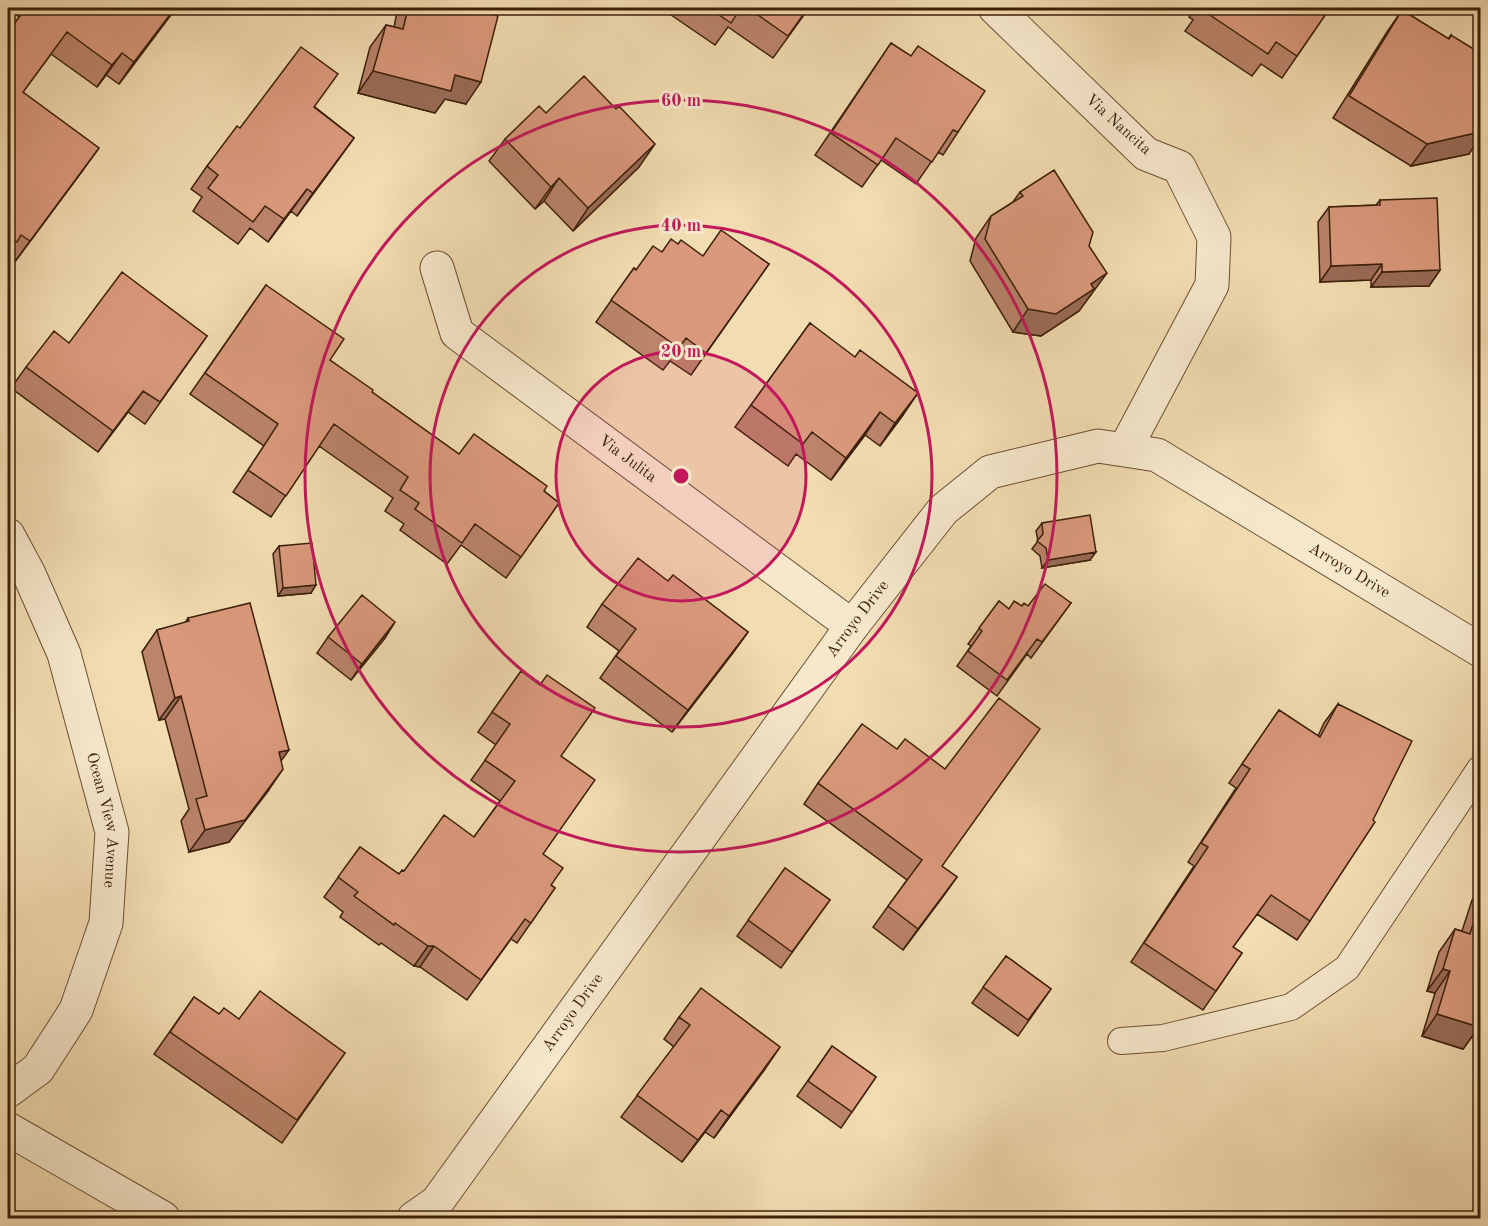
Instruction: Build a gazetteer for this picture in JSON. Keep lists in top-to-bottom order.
{
  "streets": {
    "street": [
      "Via Nancita",
      "Via Julita",
      "Arroyo Drive",
      "Ocean View Avenue"
    ]
  },
  "crossings": [
    ["Via Nancita", "Arroyo Drive"],
    ["Via Julita", "Arroyo Drive"]
  ],
  "rings": ["60 m", "40 m", "20 m"]
}
